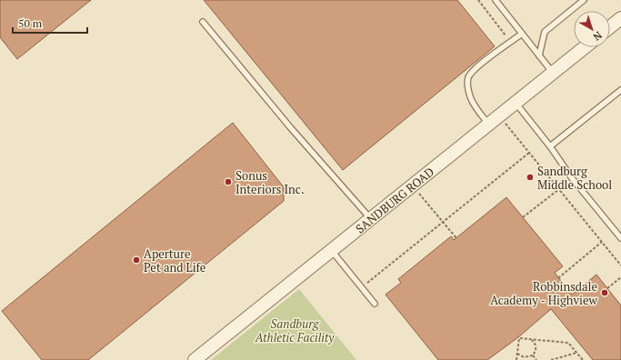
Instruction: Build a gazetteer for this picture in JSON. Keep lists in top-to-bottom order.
{
  "streets": {
    "street": ["SANDBURG ROAD"]
  },
  "parks": ["Sandburg Athletic Facility"],
  "places": [
    "Sandburg Middle School",
    "Sonus Interiors Inc.",
    "Aperture Pet and Life",
    "Robbinsdale Academy - Highview"
  ],
  "scale_bar": "50 m",
  "north": "bottom right"
}
